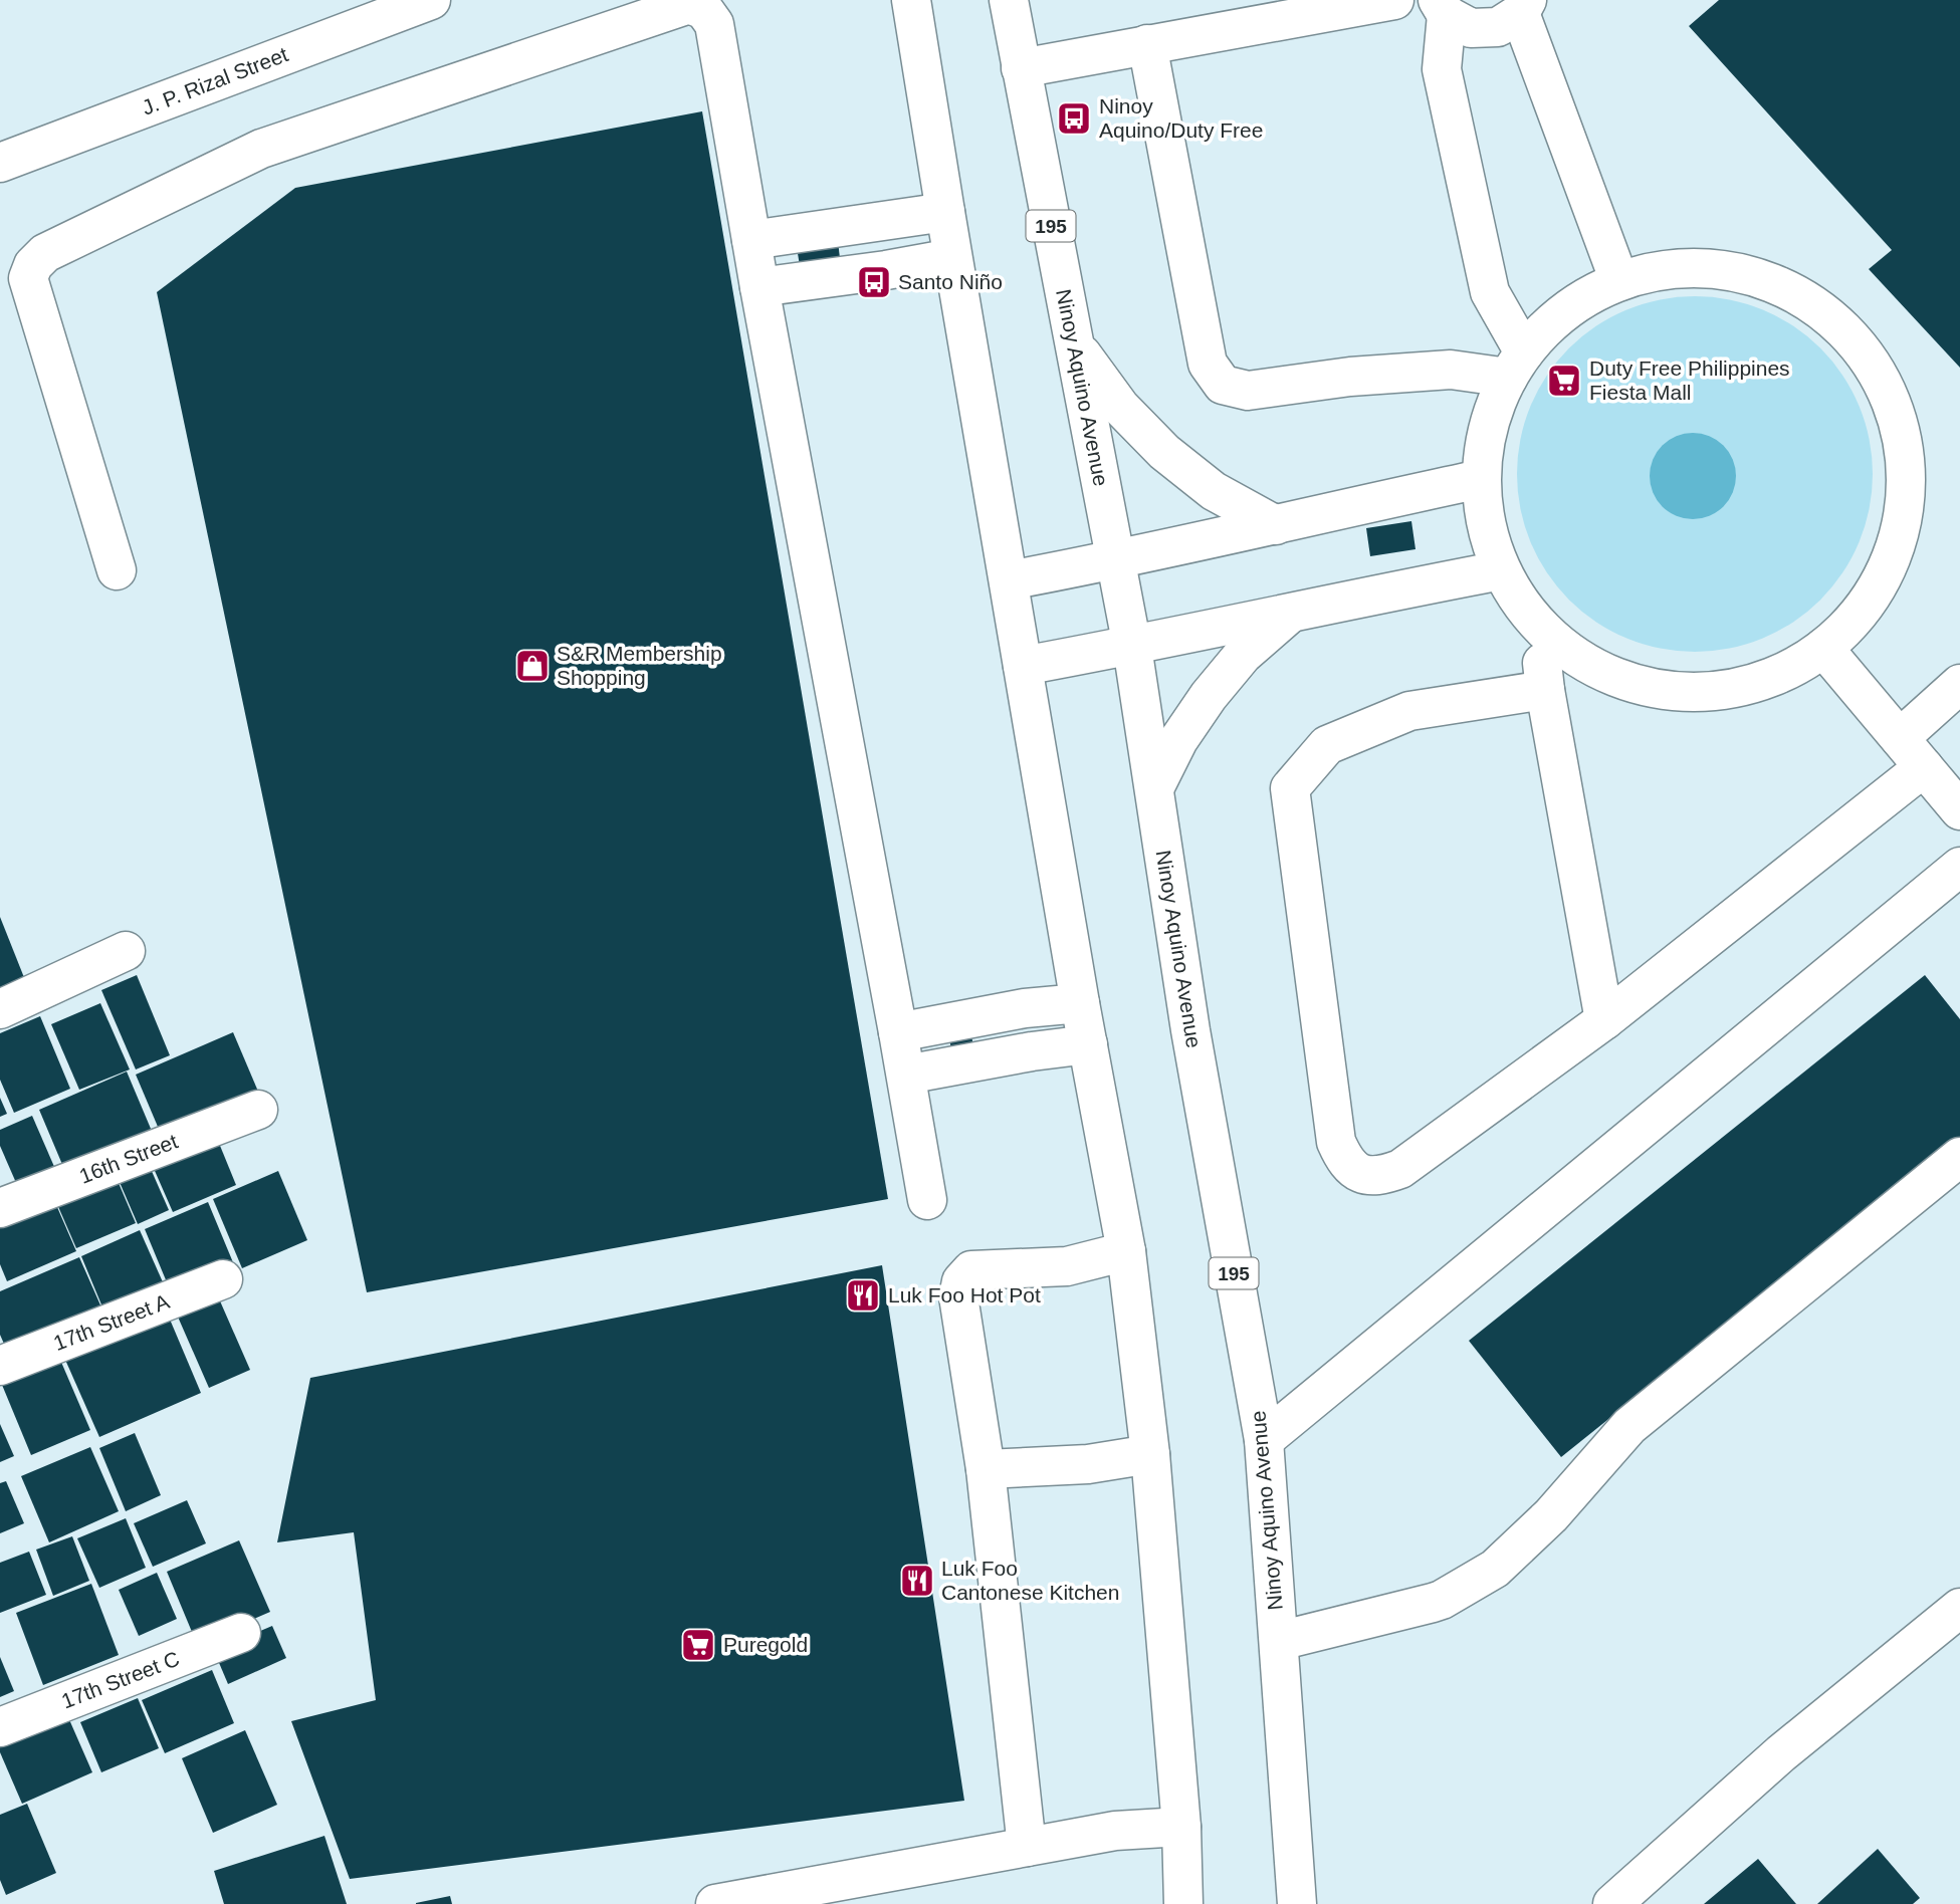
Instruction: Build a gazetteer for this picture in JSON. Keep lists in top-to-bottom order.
{
  "streets": {
    "main road": [
      "J. P. Rizal Street",
      "195",
      "Ninoy Aquino Avenue",
      "16th Street",
      "17th Street A",
      "17th Street C"
    ]
  },
  "places": {
    "bus stop": ["Ninoy Aquino/Duty Free", "Santo Niño"],
    "supermarket": ["Duty Free Philippines Fiesta Mall", "Puregold"],
    "shop": ["S&R Membership Shopping"],
    "restaurant": ["Luk Foo Hot Pot", "Luk Foo Cantonese Kitchen"]
  }
}
